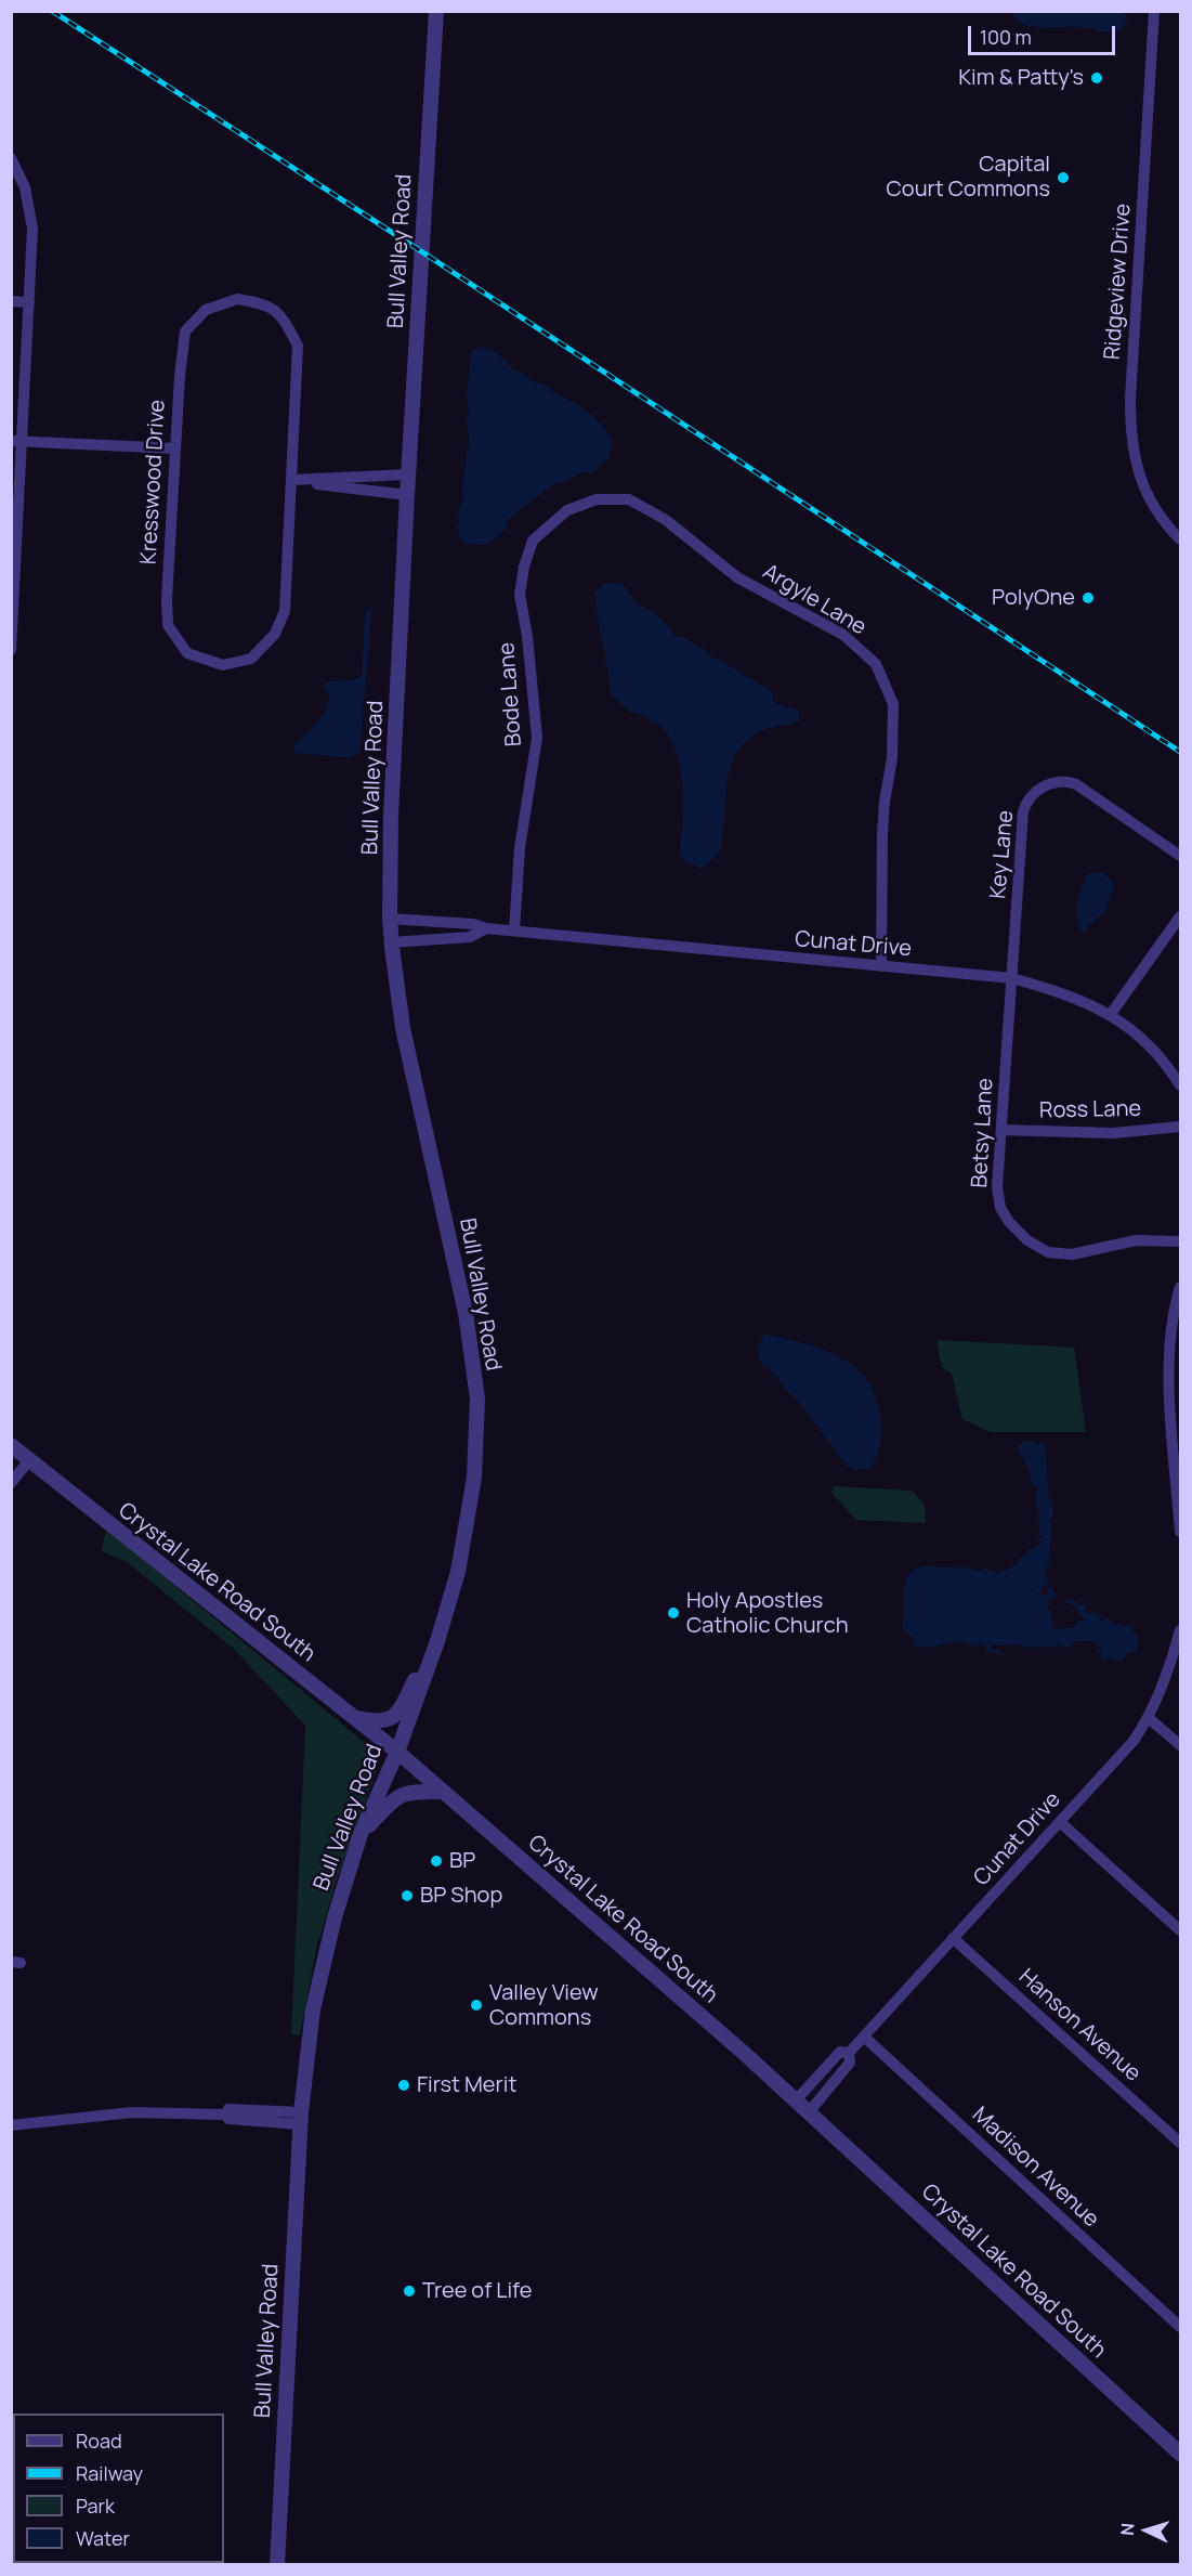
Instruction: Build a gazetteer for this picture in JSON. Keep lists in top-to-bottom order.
{
  "streets": {
    "street": [
      "Bull Valley Road",
      "Ridgeview Drive",
      "Kresswood Drive",
      "Argyle Lane",
      "Bode Lane",
      "Key Lane",
      "Cunat Drive",
      "Ross Lane",
      "Betsy Lane",
      "Crystal Lake Road South",
      "Hanson Avenue",
      "Madison Avenue"
    ]
  },
  "crossings": [
    ["Bull Valley Road", "Cunat Drive"],
    ["Bull Valley Road", "Crystal Lake Road South"],
    ["Argyle Lane", "Bode Lane"],
    ["Argyle Lane", "Cunat Drive"],
    ["Bode Lane", "Cunat Drive"],
    ["Key Lane", "Cunat Drive"],
    ["Key Lane", "Betsy Lane"],
    ["Cunat Drive", "Betsy Lane"],
    ["Cunat Drive", "Crystal Lake Road South"],
    ["Cunat Drive", "Hanson Avenue"],
    ["Cunat Drive", "Madison Avenue"],
    ["Ross Lane", "Betsy Lane"]
  ],
  "places": [
    "Kim & Patty's",
    "Capital Court Commons",
    "PolyOne",
    "Holy Apostles Catholic Church",
    "BP",
    "BP Shop",
    "Valley View Commons",
    "First Merit",
    "Tree of Life"
  ],
  "legend": [
    "Road",
    "Railway",
    "Park",
    "Water"
  ],
  "scale_bar": "100 m",
  "north": "left"
}
